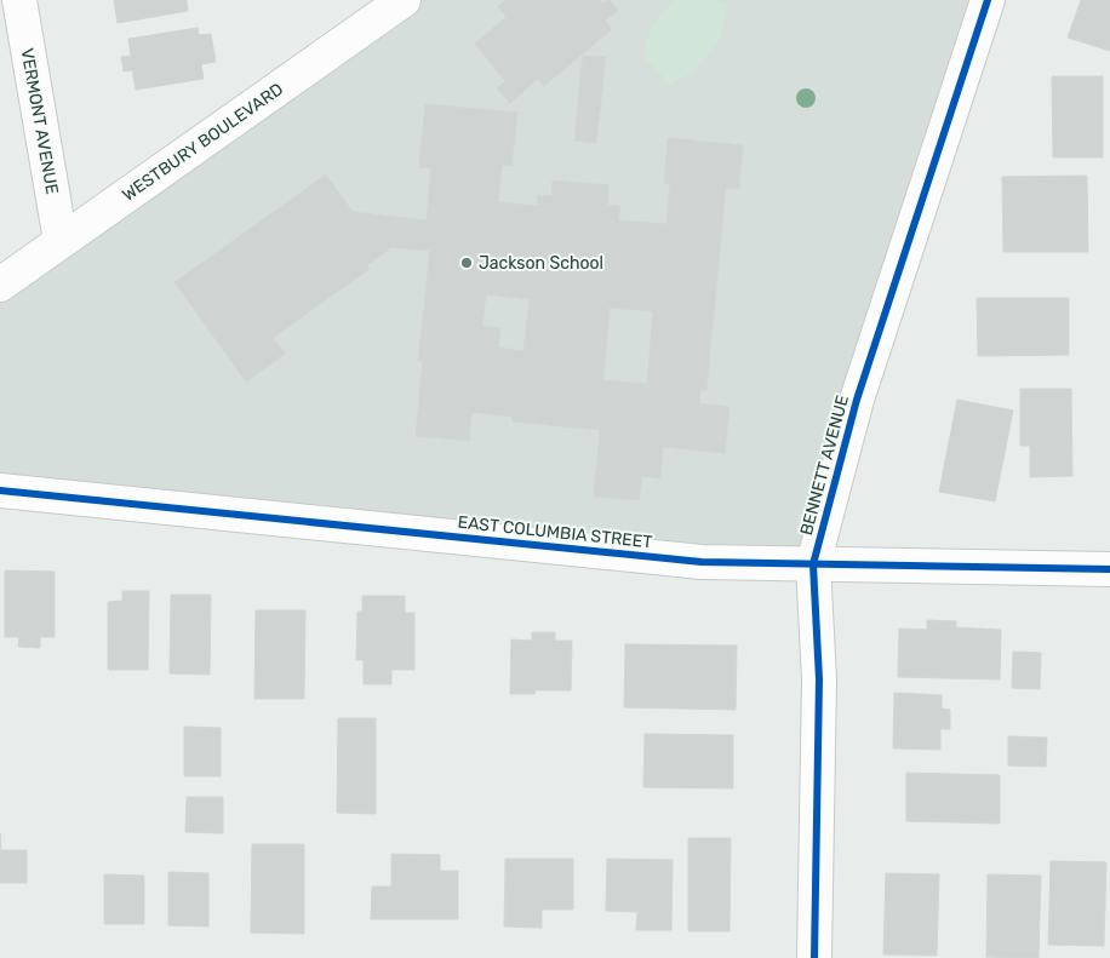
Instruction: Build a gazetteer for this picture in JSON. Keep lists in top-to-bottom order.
{
  "streets": {
    "street": [
      "VERMONT AVENUE",
      "WESTBURY BOULEVARD",
      "BENNETT AVENUE",
      "EAST COLUMBIA STREET"
    ]
  },
  "crossings": [
    ["VERMONT AVENUE", "WESTBURY BOULEVARD"],
    ["BENNETT AVENUE", "EAST COLUMBIA STREET"]
  ],
  "places": ["Jackson School"]
}
